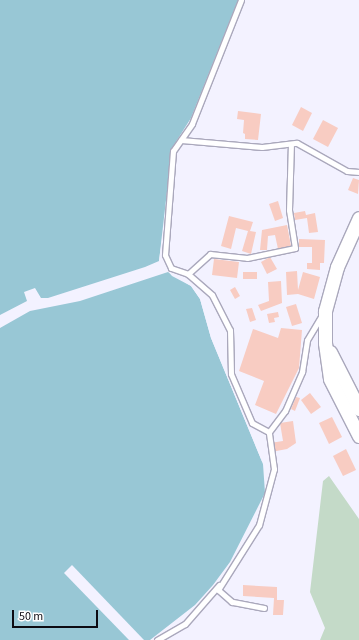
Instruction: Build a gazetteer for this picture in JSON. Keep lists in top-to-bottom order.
{
  "scale_bar": "50 m"
}
